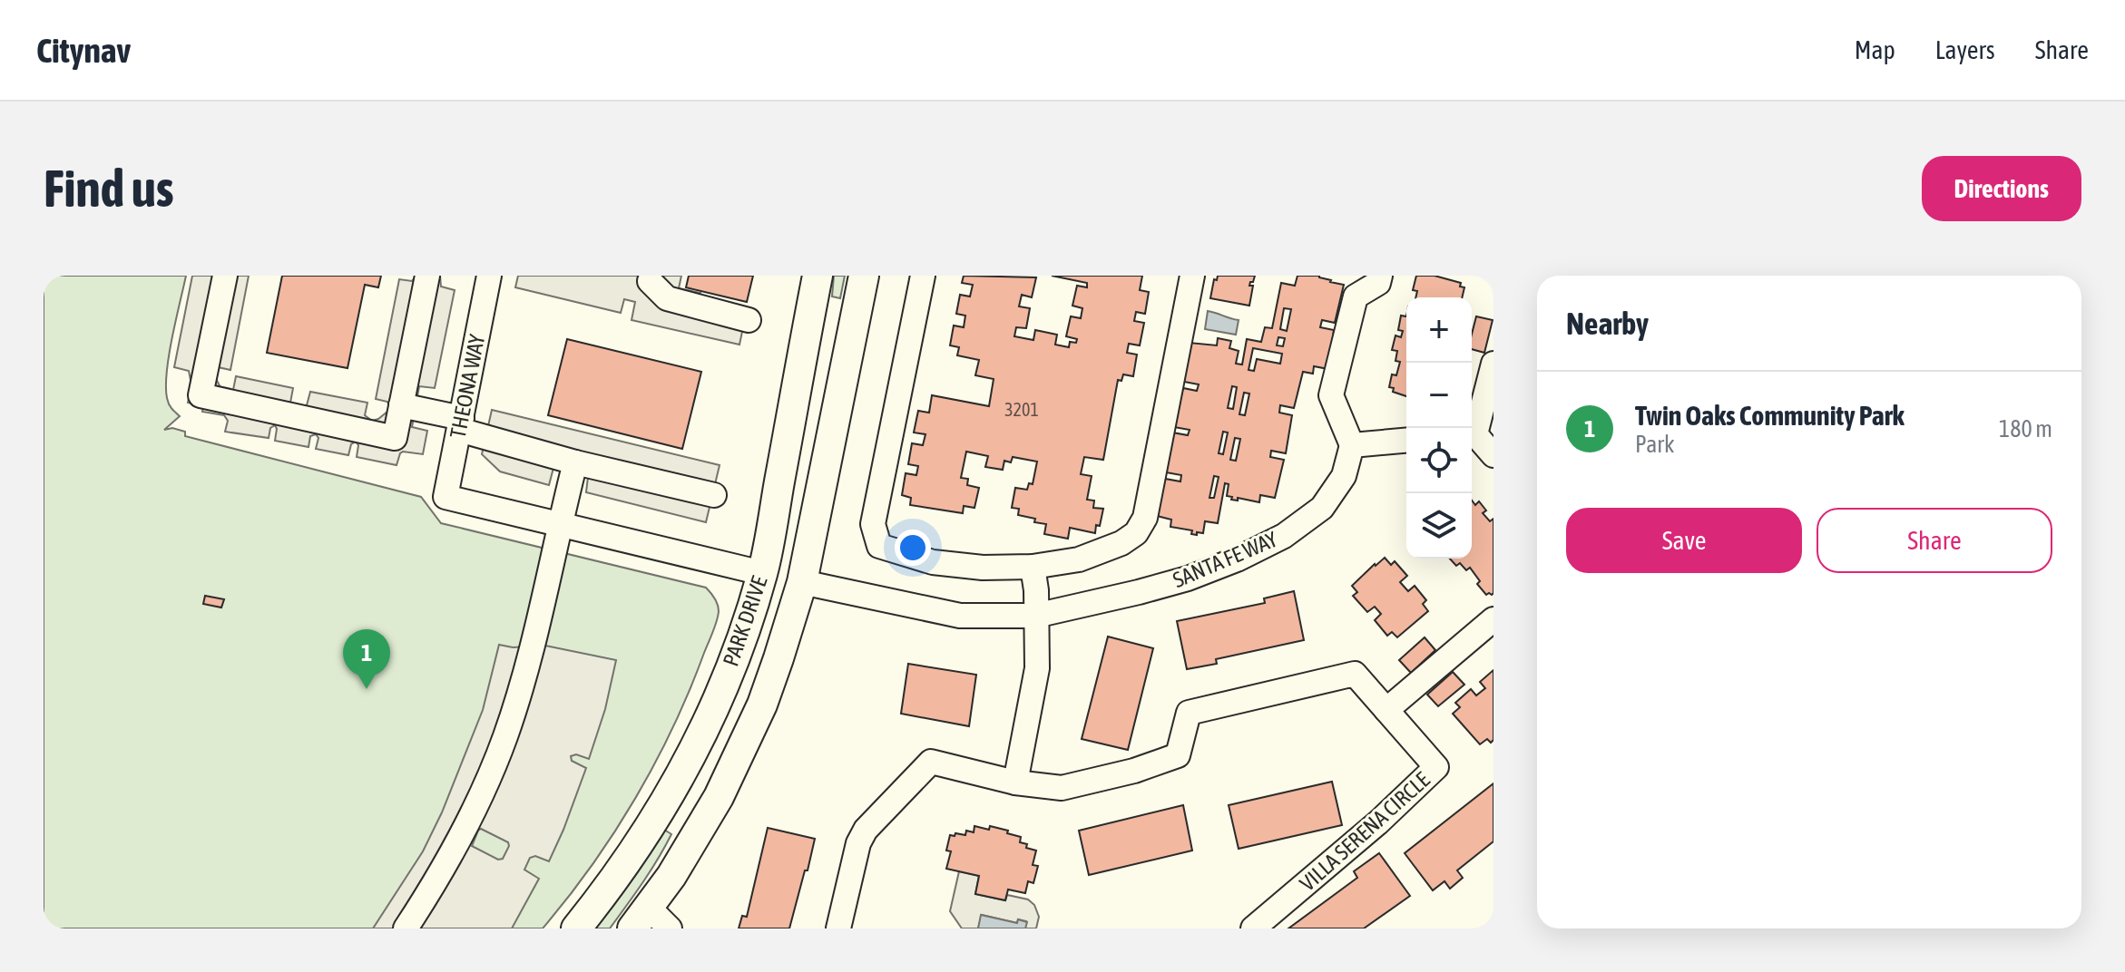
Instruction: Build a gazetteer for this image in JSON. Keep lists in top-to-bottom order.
{
  "streets": {
    "main road": ["PARK DRIVE"],
    "street": ["THEONA WAY", "SANTA FE WAY", "VILLA SERENA CIRCLE"]
  },
  "crossings": [
    ["SANTA FE WAY", "PARK DRIVE"]
  ],
  "house_numbers": ["3201"],
  "page": {
    "header": "Citynav",
    "nav": ["Map", "Layers", "Share"],
    "buttons": [
      "Directions",
      ["Save", "Share"]
    ],
    "title": "Find us",
    "heading": "Nearby",
    "map_buttons": ["+", "−"],
    "list": [
      {
        "mark": "1",
        "name": "Twin Oaks Community Park",
        "note": "Park",
        "value": "180 m"
      }
    ],
    "pins": "1"
  }
}
